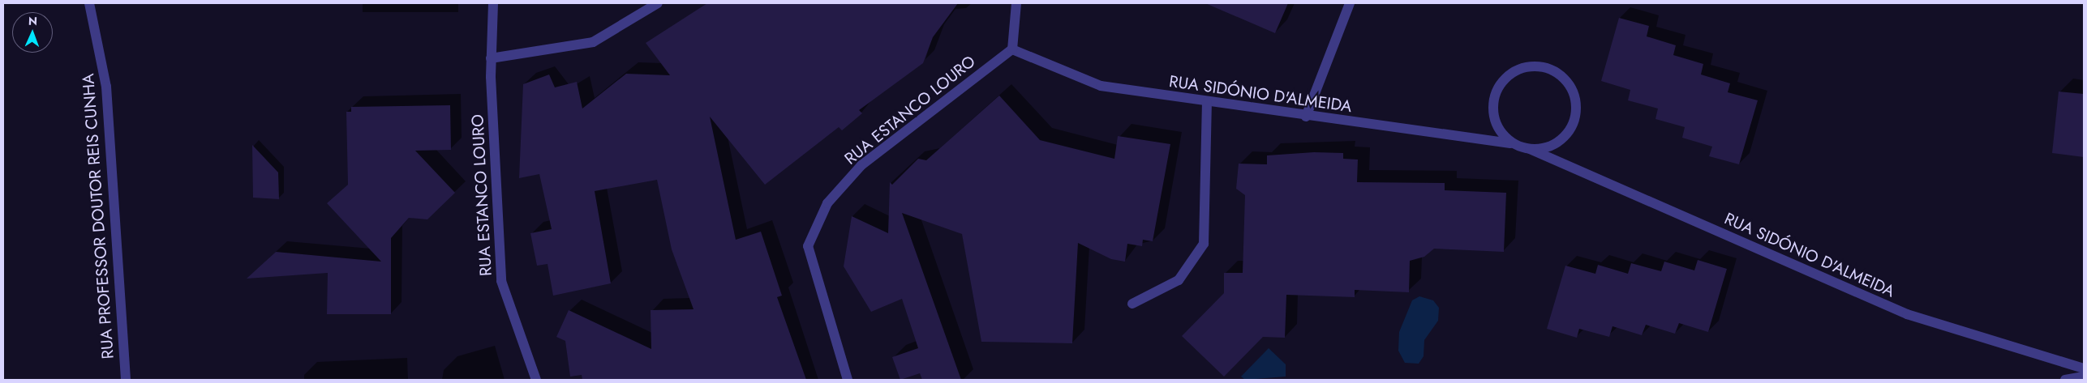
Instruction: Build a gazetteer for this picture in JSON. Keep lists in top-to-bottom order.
{
  "streets": {
    "street": ["RUA SIDÓNIO D'ALMEIDA", "RUA ESTANCO LOURO", "RUA PROFESSOR DOUTOR REIS CUNHA"]
  },
  "crossings": [
    ["RUA SIDÓNIO D'ALMEIDA", "RUA ESTANCO LOURO"]
  ],
  "north": "top"
}
